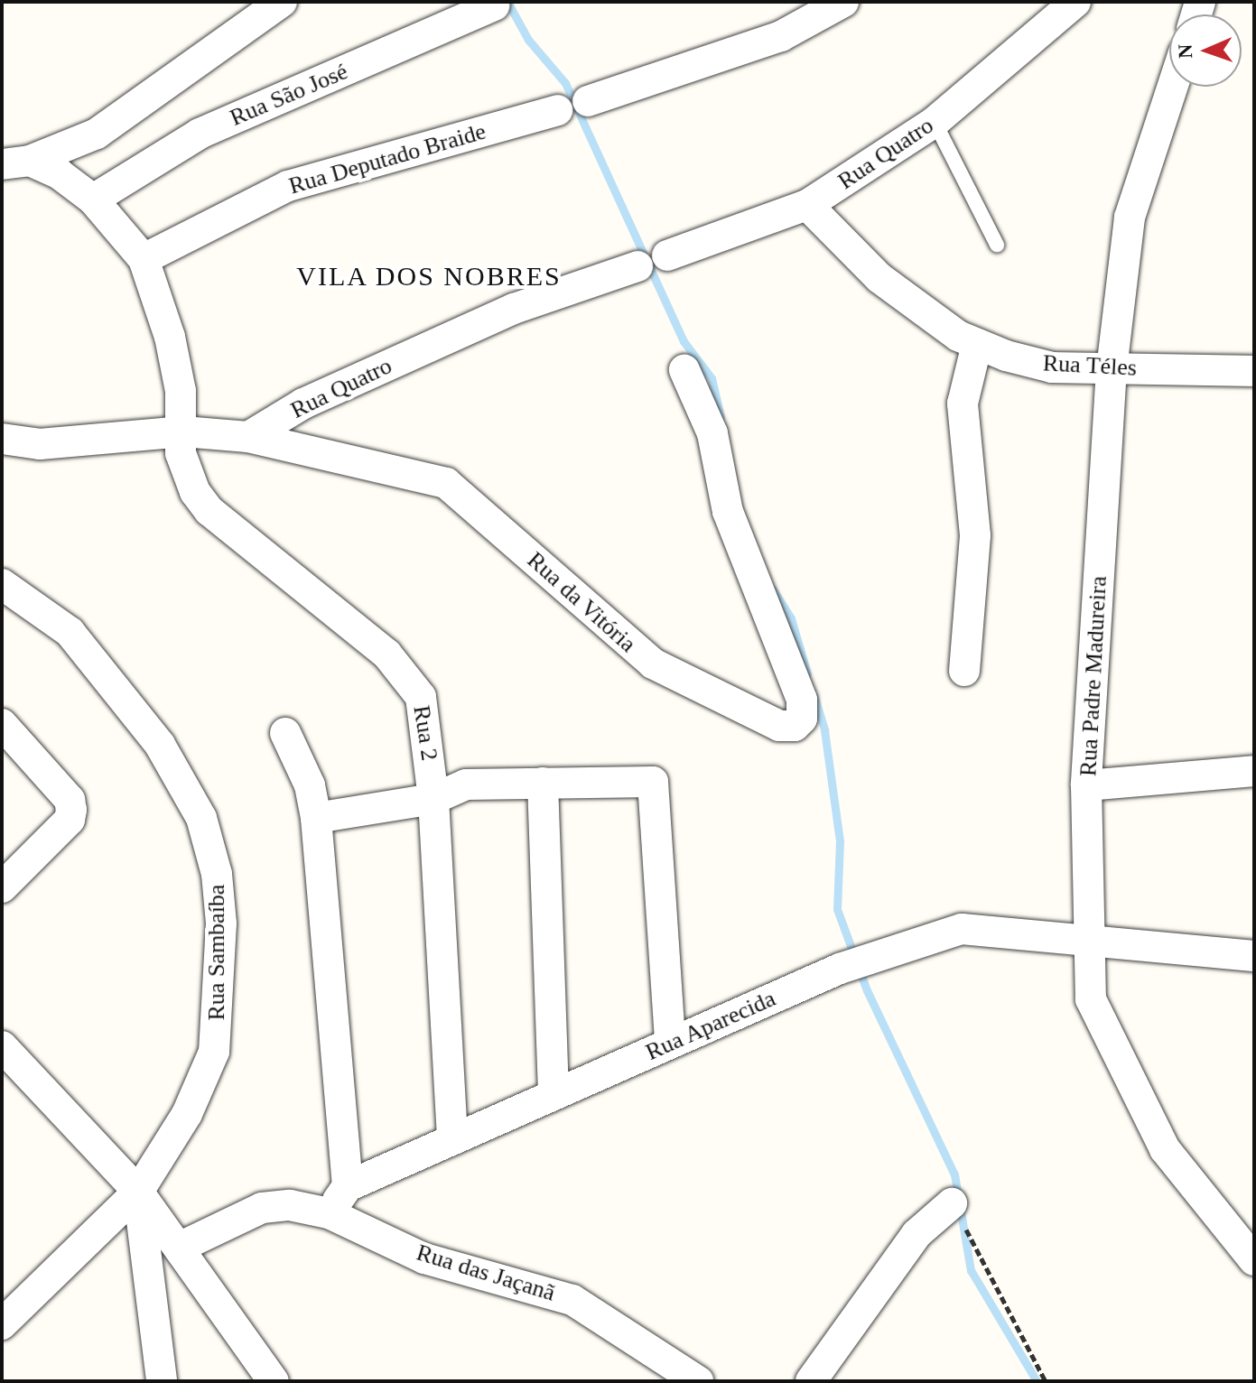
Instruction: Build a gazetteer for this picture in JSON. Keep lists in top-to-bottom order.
{
  "streets": {
    "street": [
      "Rua São José",
      "Rua Quatro",
      "Rua Deputado Braide",
      "Rua Téles",
      "Rua da Vitória",
      "Rua Padre Madureira",
      "Rua 2",
      "Rua Sambaíba",
      "Rua Aparecida",
      "Rua das Jaçanã"
    ]
  },
  "crossings": [
    ["Rua Quatro", "Rua Téles"],
    ["Rua Quatro", "Rua da Vitória"],
    ["Rua Deputado Braide", "Rua 2"],
    ["Rua Téles", "Rua Padre Madureira"],
    ["Rua da Vitória", "Rua 2"],
    ["Rua Padre Madureira", "Rua Aparecida"],
    ["Rua 2", "Rua Aparecida"]
  ],
  "districts": ["VILA DOS NOBRES"],
  "north": "left"
}
